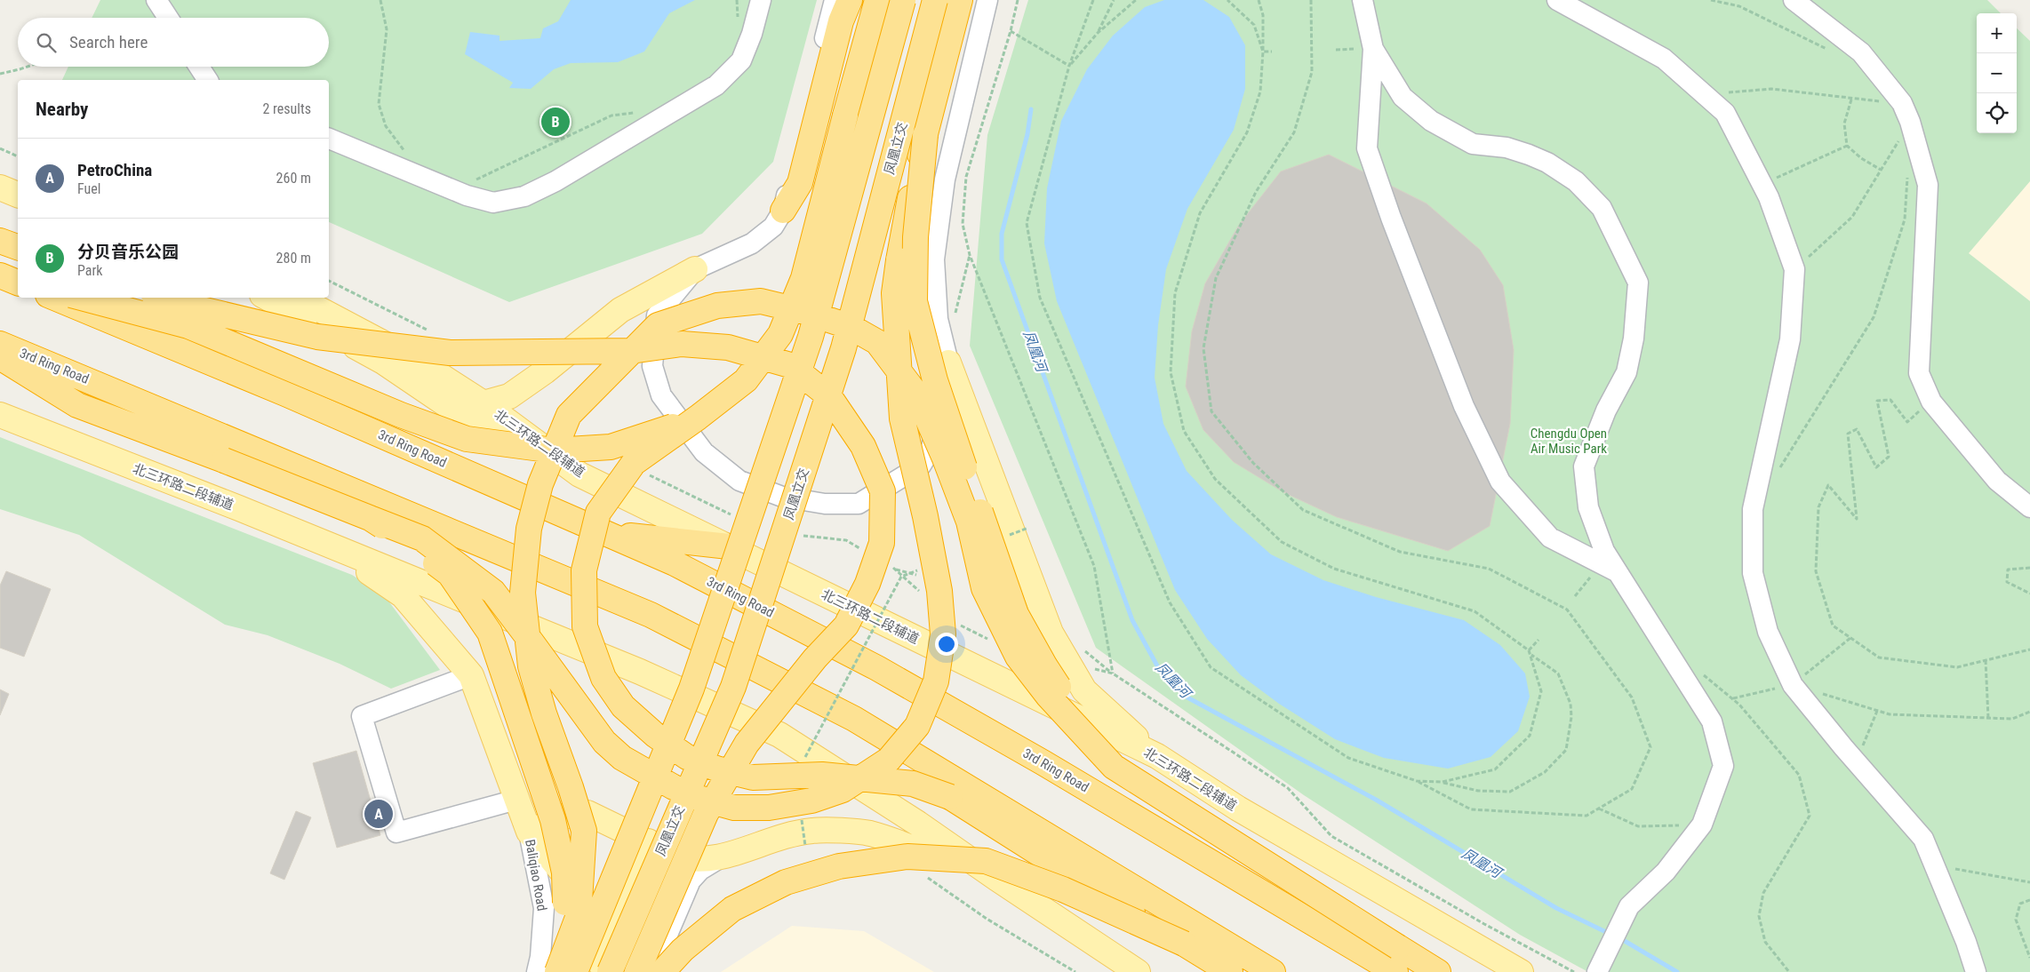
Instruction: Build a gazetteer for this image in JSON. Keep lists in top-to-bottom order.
{
  "streets": {
    "highway": ["凤凰立交", "3rd Ring Road"],
    "main road": ["北三环路二段辅道"],
    "street": ["Baliqiao Road"]
  },
  "water": ["凤凰河"],
  "parks": ["Chengdu Open Air Music Park"],
  "page": {
    "map_buttons": ["+", "−"],
    "search": "Search here",
    "heading": ["Nearby", "2 results"],
    "pins": ["B", "A"],
    "list": [
      {
        "mark": "A",
        "name": "PetroChina",
        "note": "Fuel",
        "value": "260 m"
      },
      {
        "mark": "B",
        "name": "分贝音乐公园",
        "note": "Park",
        "value": "280 m"
      }
    ]
  }
}
